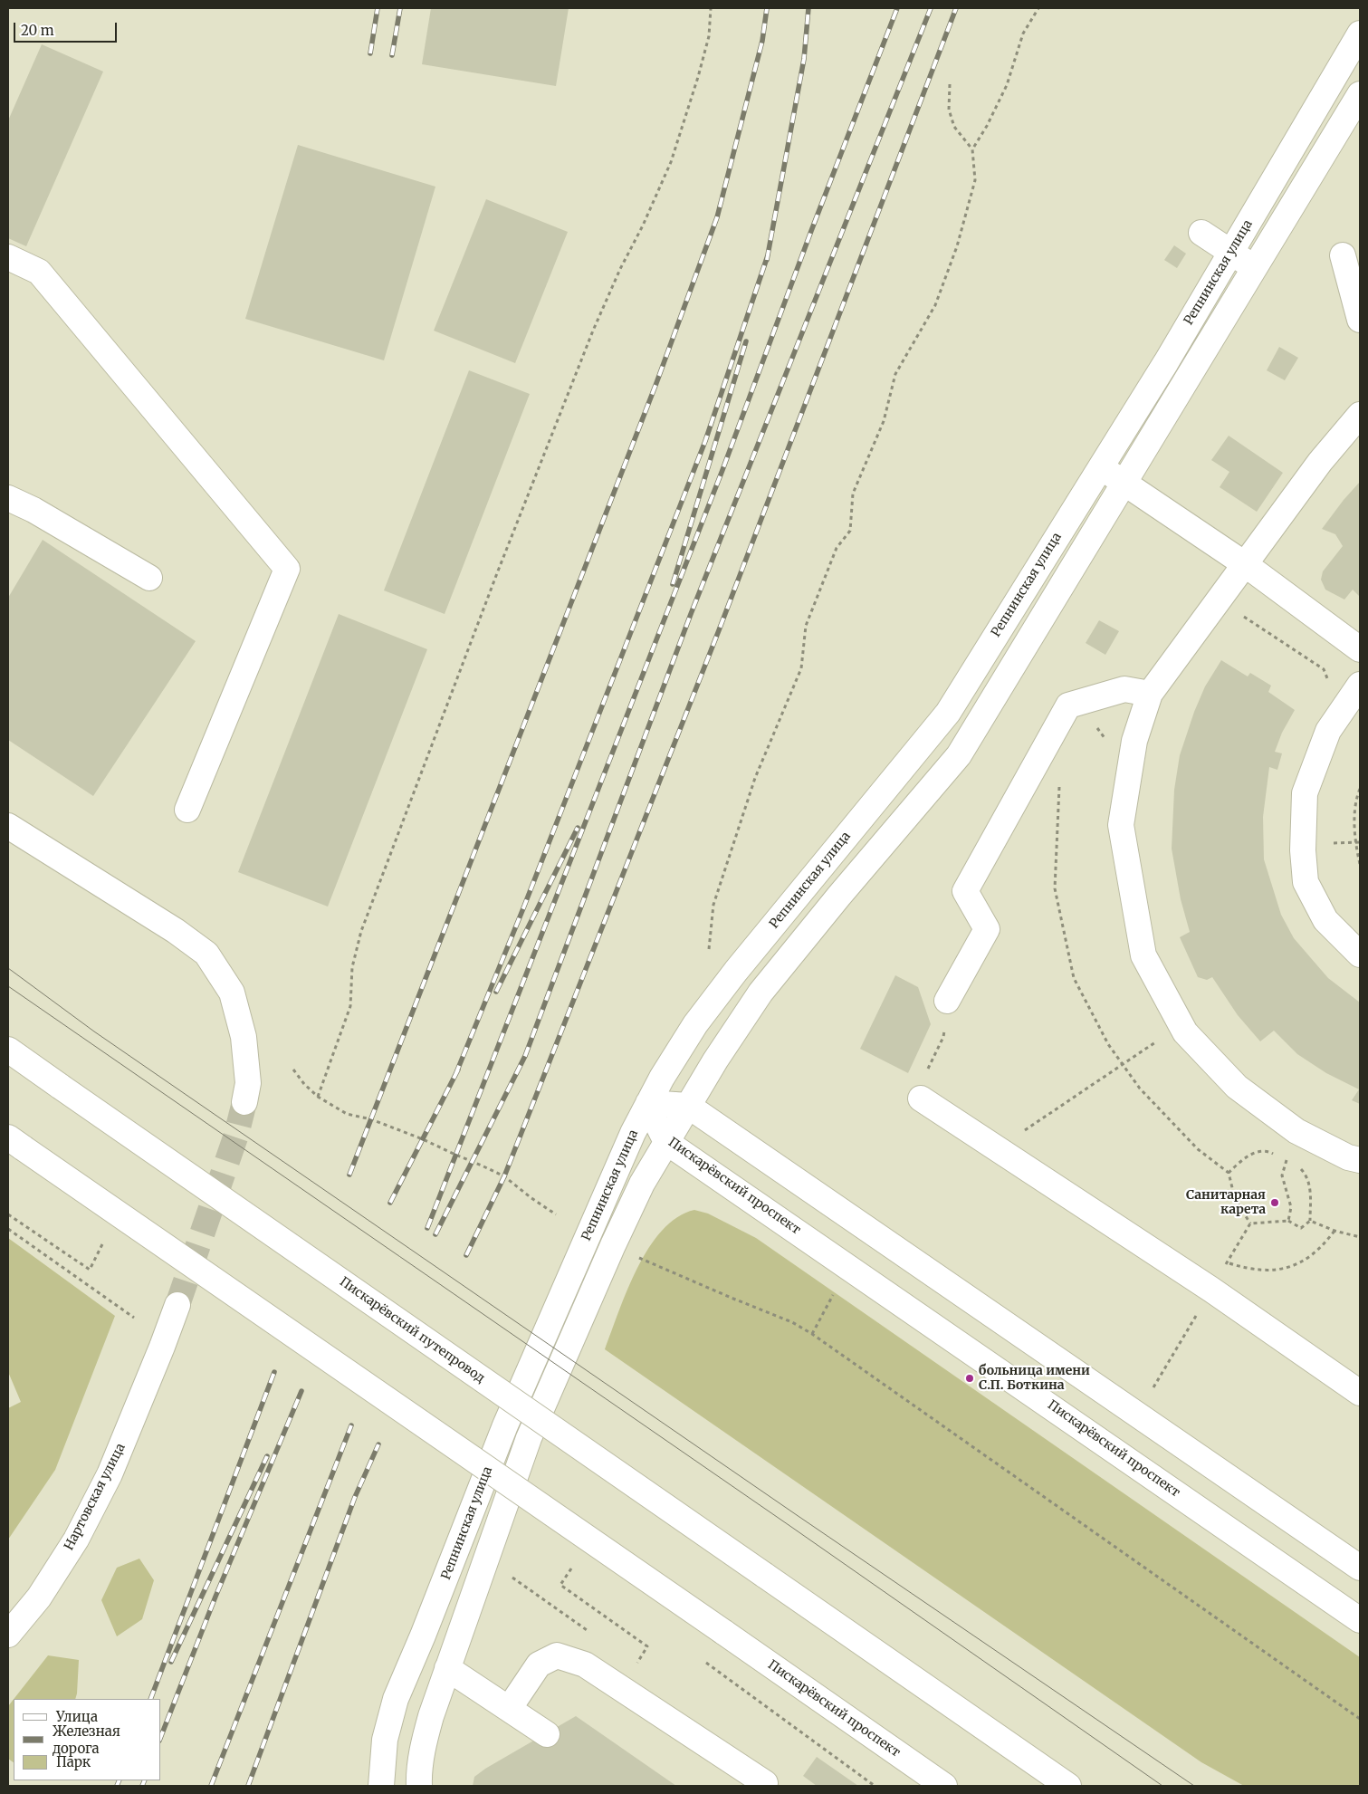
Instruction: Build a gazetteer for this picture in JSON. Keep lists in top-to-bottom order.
{
  "streets": {
    "street": [
      "Репнинская улица",
      "Пискарёвский проспект",
      "Пискарёвский путепровод",
      "Нартовская улица"
    ]
  },
  "crossings": [
    ["Репнинская улица", "Пискарёвский проспект"]
  ],
  "places": ["Санитарная карета", "больница имени С.П. Боткина"],
  "legend": ["Улица", "Железная дорога", "Парк"],
  "scale_bar": "20 m"
}
